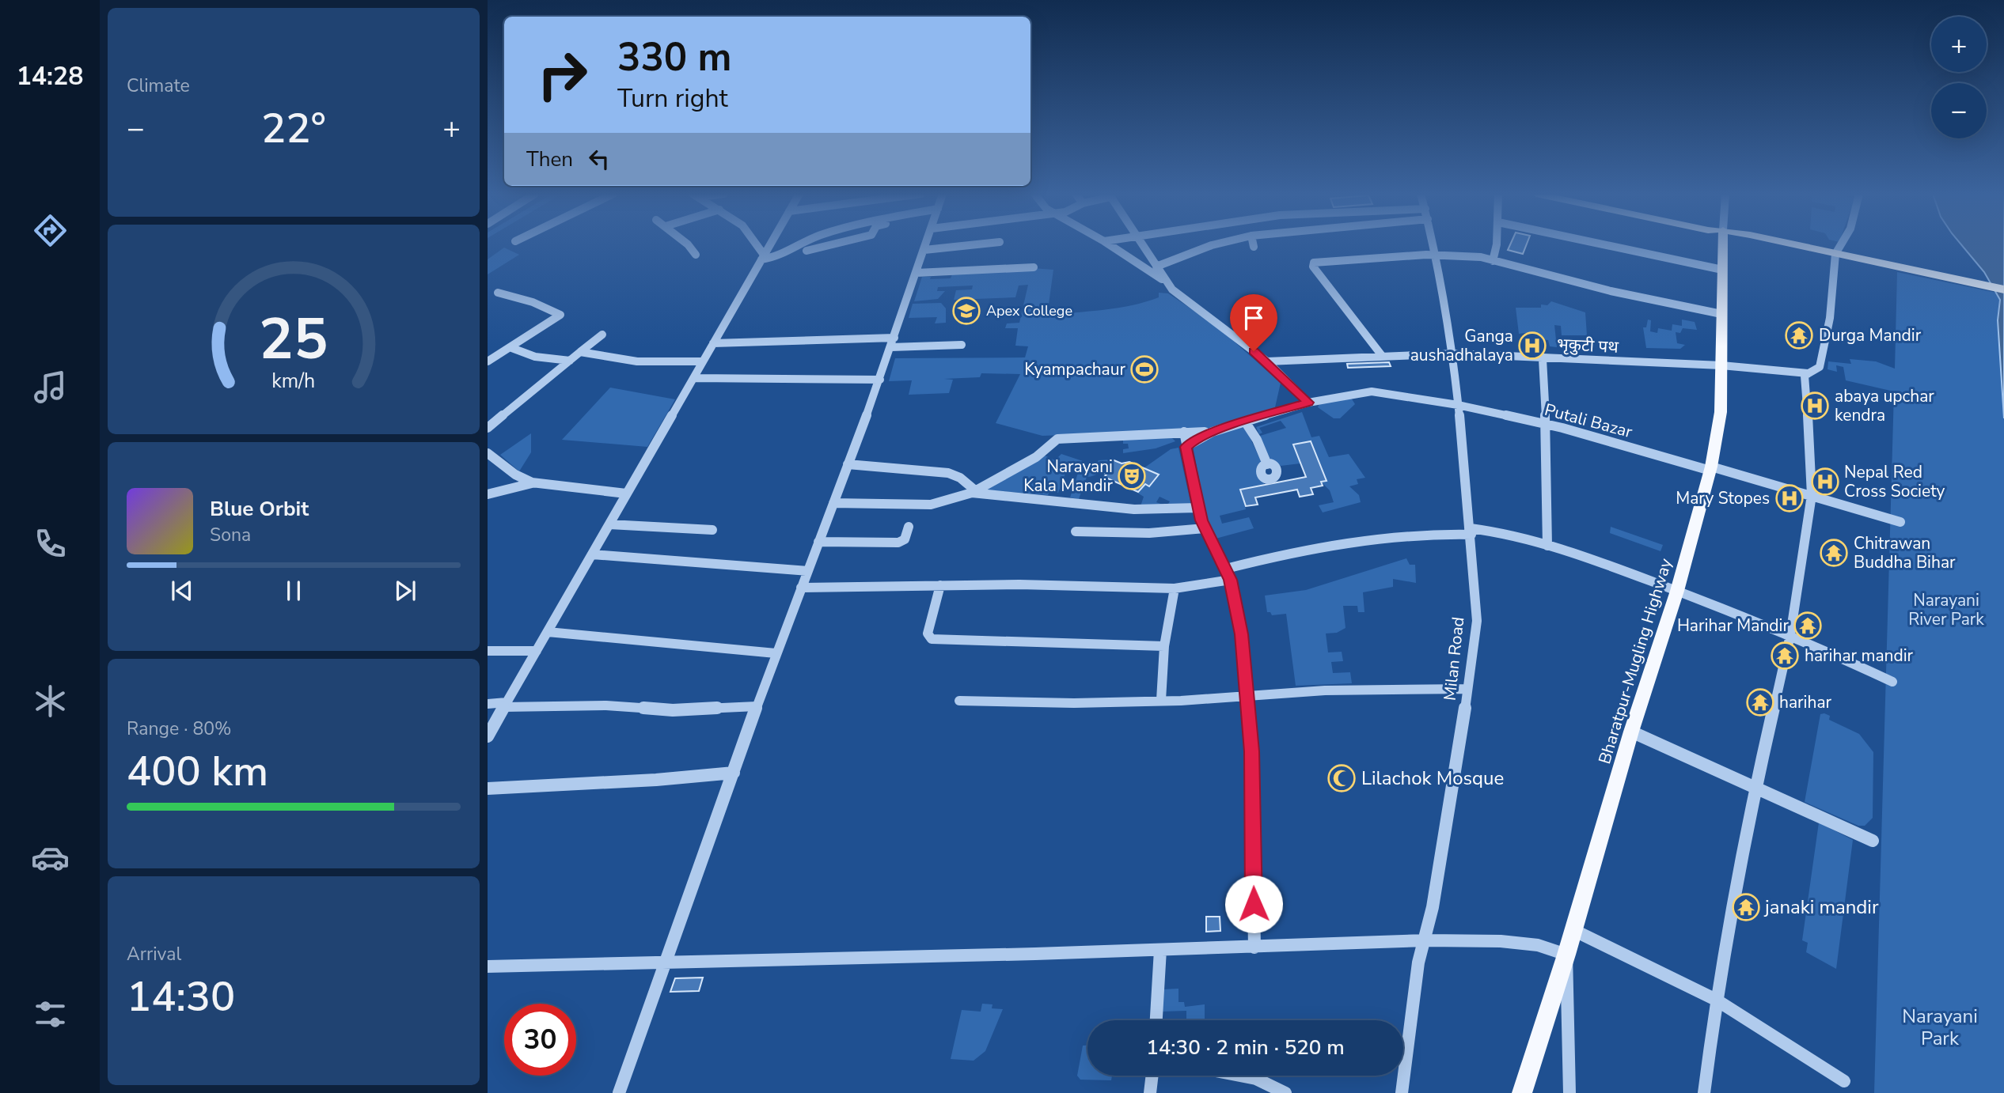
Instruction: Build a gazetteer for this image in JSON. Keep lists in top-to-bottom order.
{
  "streets": {
    "main road": ["Bharatpur-Mugling Highway"],
    "street": ["भृकुटी पथ", "Putali Bazar", "Milan Road"]
  },
  "crossings": [
    ["भृकुटी पथ", "Milan Road"],
    ["भृकुटी पथ", "Bharatpur-Mugling Highway"],
    ["Putali Bazar", "Milan Road"],
    ["Putali Bazar", "Bharatpur-Mugling Highway"]
  ],
  "parks": ["Narayani River Park", "Narayani Park"],
  "places": {
    "school or university": ["Apex College"],
    "temple": [
      "Durga Mandir",
      "Chitrawan Buddha Bihar",
      "Harihar Mandir",
      "harihar mandir",
      "harihar",
      "janaki mandir"
    ],
    "hospital": [
      "Ganga aushadhalaya",
      "abaya upchar kendra",
      "Nepal Red Cross Society",
      "Mary Stopes"
    ],
    "sports": ["Kyampachaur"],
    "theatre": ["Narayani Kala Mandir"],
    "mosque": ["Lilachok Mosque"]
  },
  "page": {
    "tabs": "14:28",
    "tile": [
      "Climate",
      ["Range · 80%", "400 km"],
      ["Arrival", "14:30"]
    ],
    "map_buttons": ["+", "−"],
    "turn": ["330 m", "Turn right"],
    "heat": ["−", "22°", "+"],
    "then": "Then",
    "song": ["Blue Orbit", "Sona"],
    "limit": "30",
    "trip": "14:30 · 2 min · 520 m",
    "gauge": ["25", "km/h"]
  }
}
